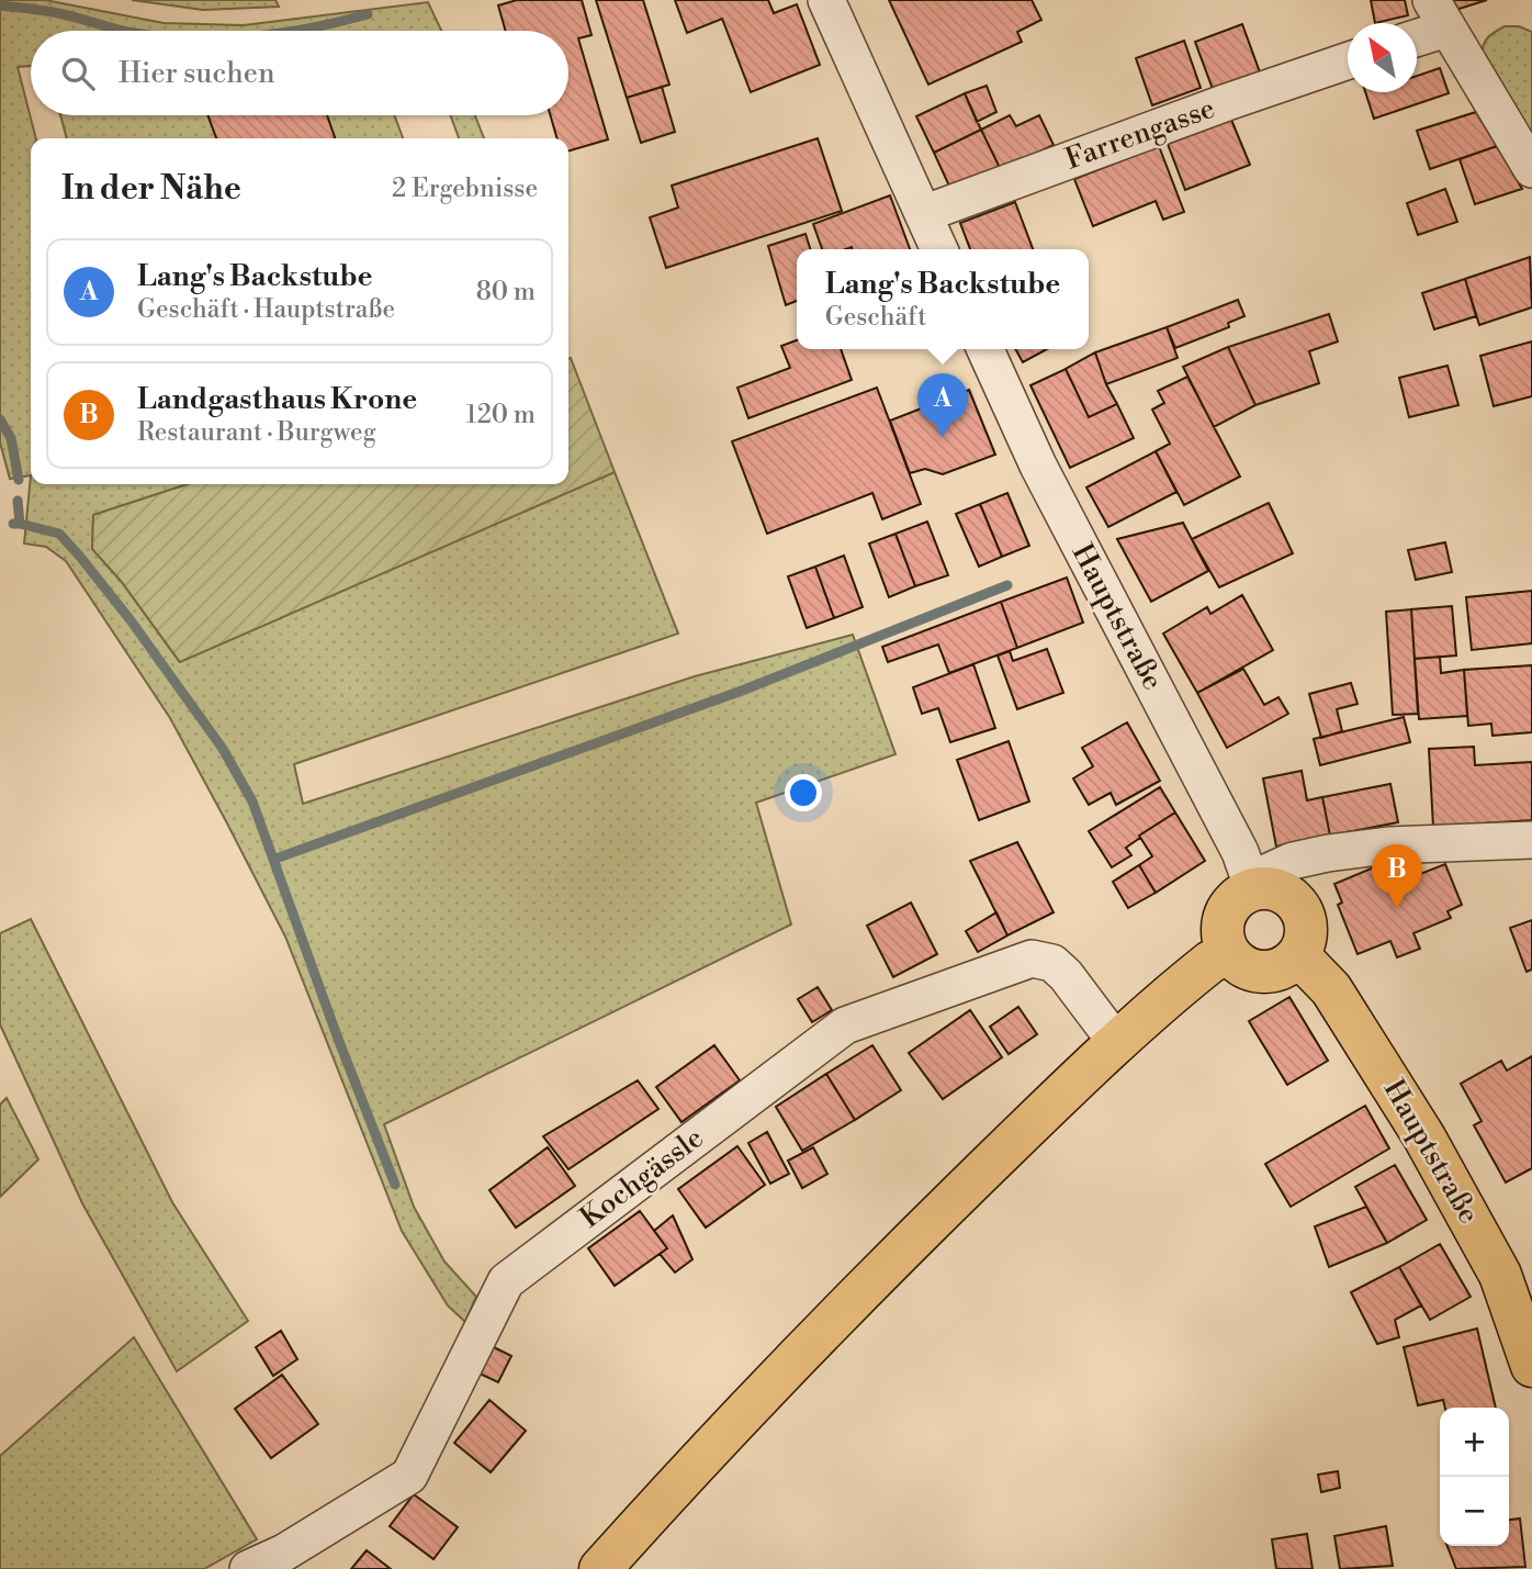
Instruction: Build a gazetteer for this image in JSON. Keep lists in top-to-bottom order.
{
  "streets": {
    "main road": ["Hauptstraße"],
    "street": ["Farrengasse", "Kochgässle"]
  },
  "north": "top left",
  "page": {
    "search": "Hier suchen",
    "heading": ["In der Nähe", "2 Ergebnisse"],
    "list": [
      {
        "mark": "A",
        "name": "Lang's Backstube",
        "note": "Geschäft · Hauptstraße",
        "value": "80 m"
      },
      {
        "mark": "B",
        "name": "Landgasthaus Krone",
        "note": "Restaurant · Burgweg",
        "value": "120 m"
      }
    ],
    "popup": ["Lang's Backstube", "Geschäft"],
    "pins": ["A", "B"],
    "map_buttons": ["+", "−"]
  }
}
